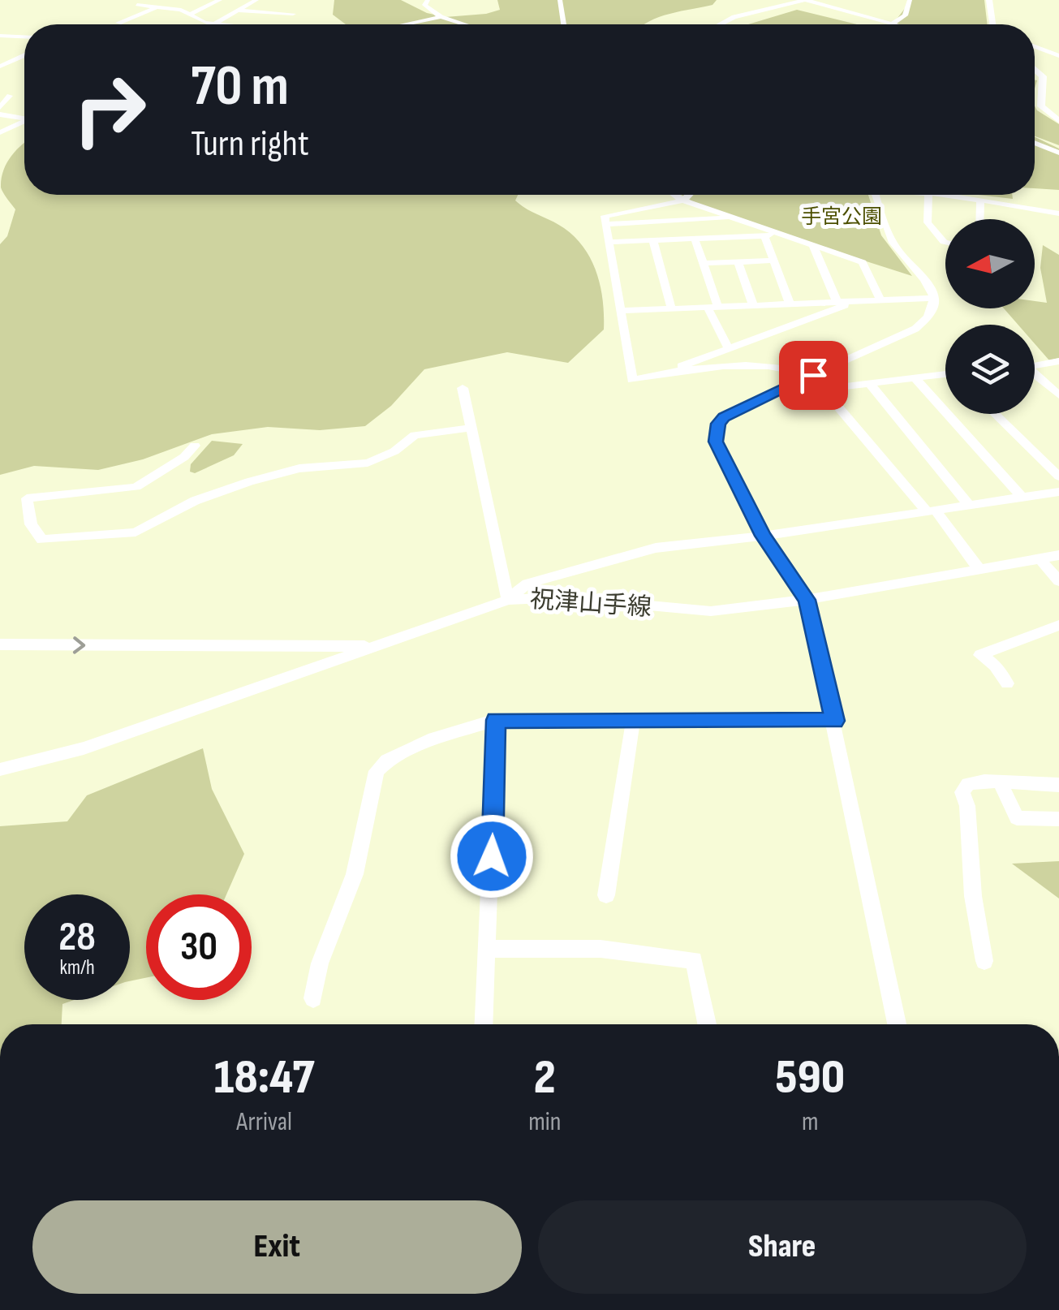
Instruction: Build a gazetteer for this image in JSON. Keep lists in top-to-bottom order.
{
  "streets": {
    "street": ["祝津山手線"]
  },
  "parks": ["手宮公園"],
  "north": "left",
  "page": {
    "turn": ["70 m", "Turn right"],
    "speed": "28 km/h",
    "limit": "30",
    "eta": [
      "18:47",
      "Arrival",
      "2",
      "min",
      "590",
      "m"
    ],
    "buttons": ["Exit", "Share"]
  }
}
